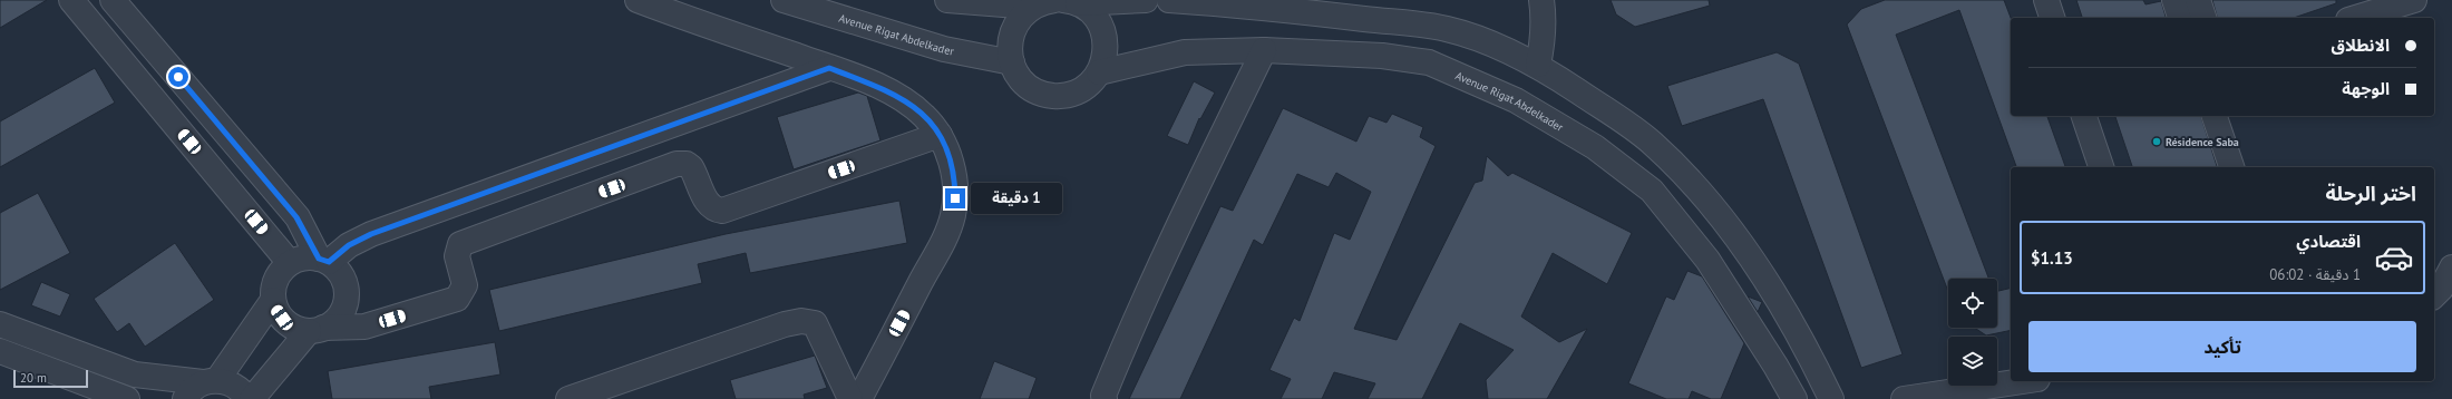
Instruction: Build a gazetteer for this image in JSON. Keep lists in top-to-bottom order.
{
  "streets": {
    "street": ["Avenue Rigat Abdelkader"]
  },
  "places": ["Résidence Saba"],
  "scale_bar": "20 m",
  "page": {
    "banner": ["الانطلاق", "الوجهة"],
    "heading": "اختر الرحلة",
    "bubble": "1 دقيقة",
    "list": [
      {
        "name": "اقتصادي",
        "note": "1 دقيقة · 06:02",
        "value": "$1.13"
      }
    ],
    "buttons": "تأكيد",
    "scale": "20 m"
  }
}
